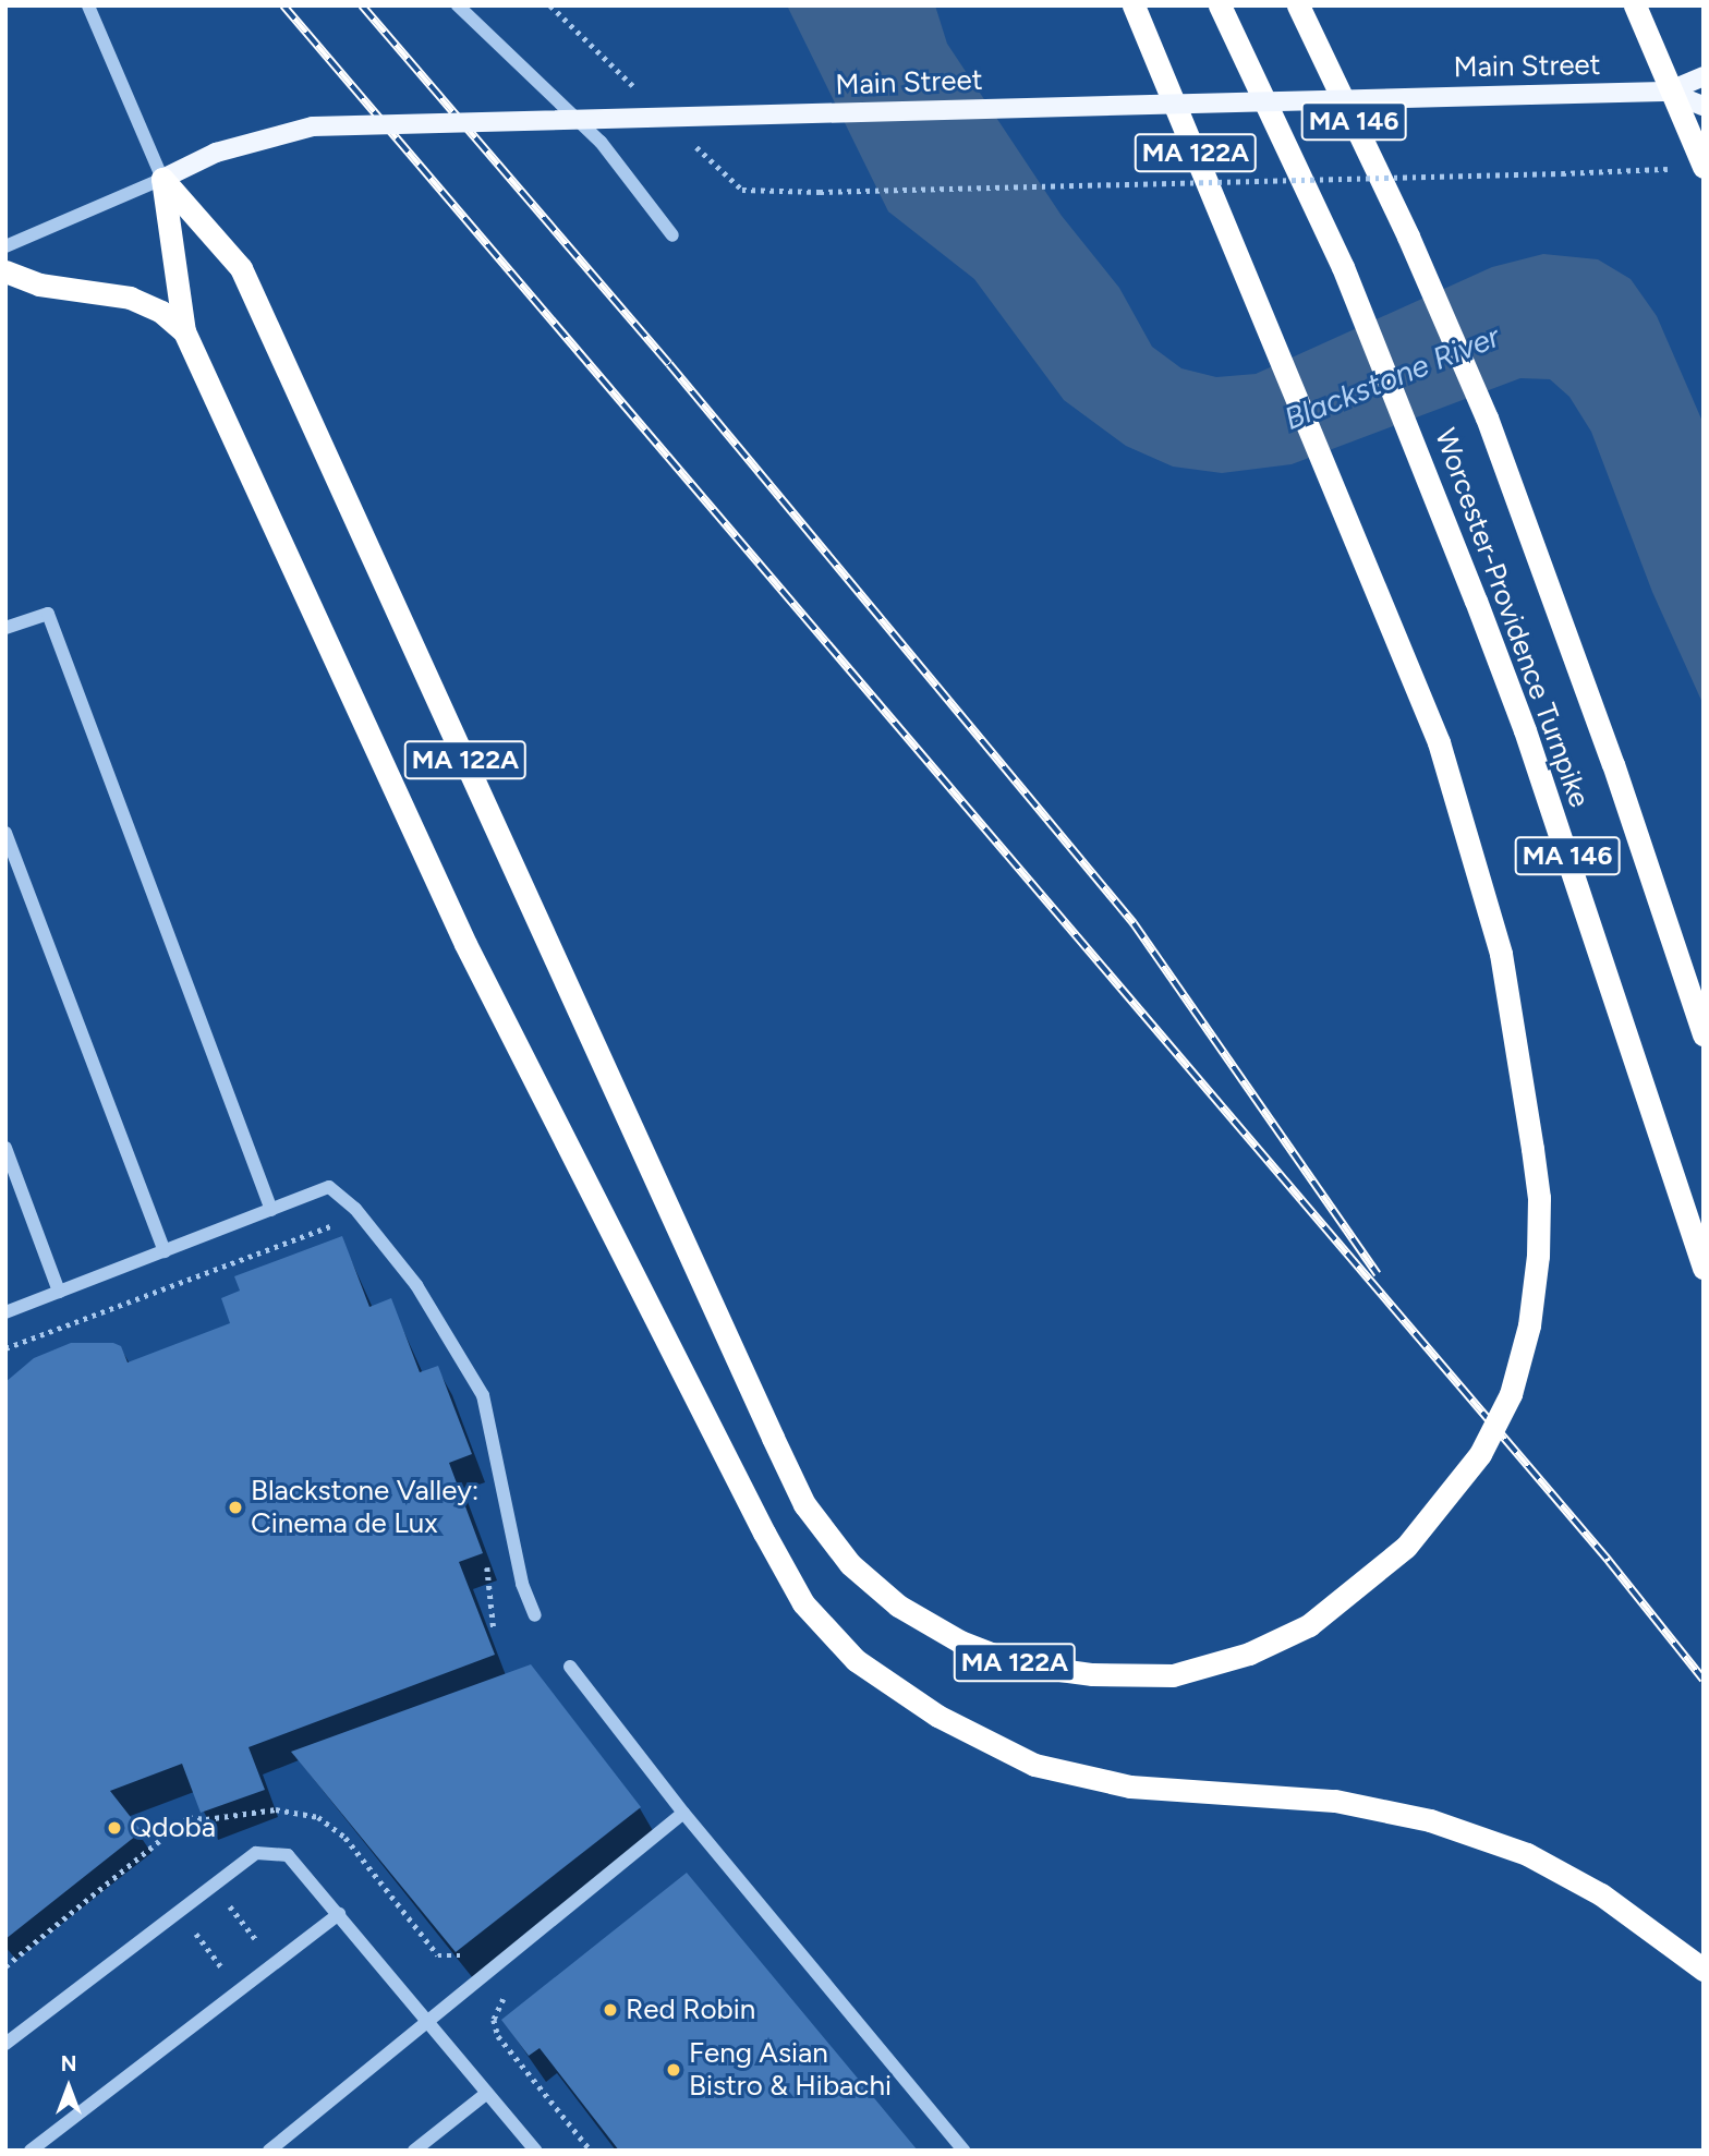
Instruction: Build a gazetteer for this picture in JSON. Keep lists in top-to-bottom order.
{
  "streets": {
    "highway": ["MA 146", "MA 122A", "Worcester-Providence Turnpike"],
    "main road": ["Main Street"]
  },
  "crossings": [
    ["Main Street", "MA 122A"]
  ],
  "water": ["Blackstone River"],
  "places": [
    "Blackstone Valley: Cinema de Lux",
    "Qdoba",
    "Red Robin",
    "Feng Asian Bistro & Hibachi"
  ],
  "north": "top"
}
